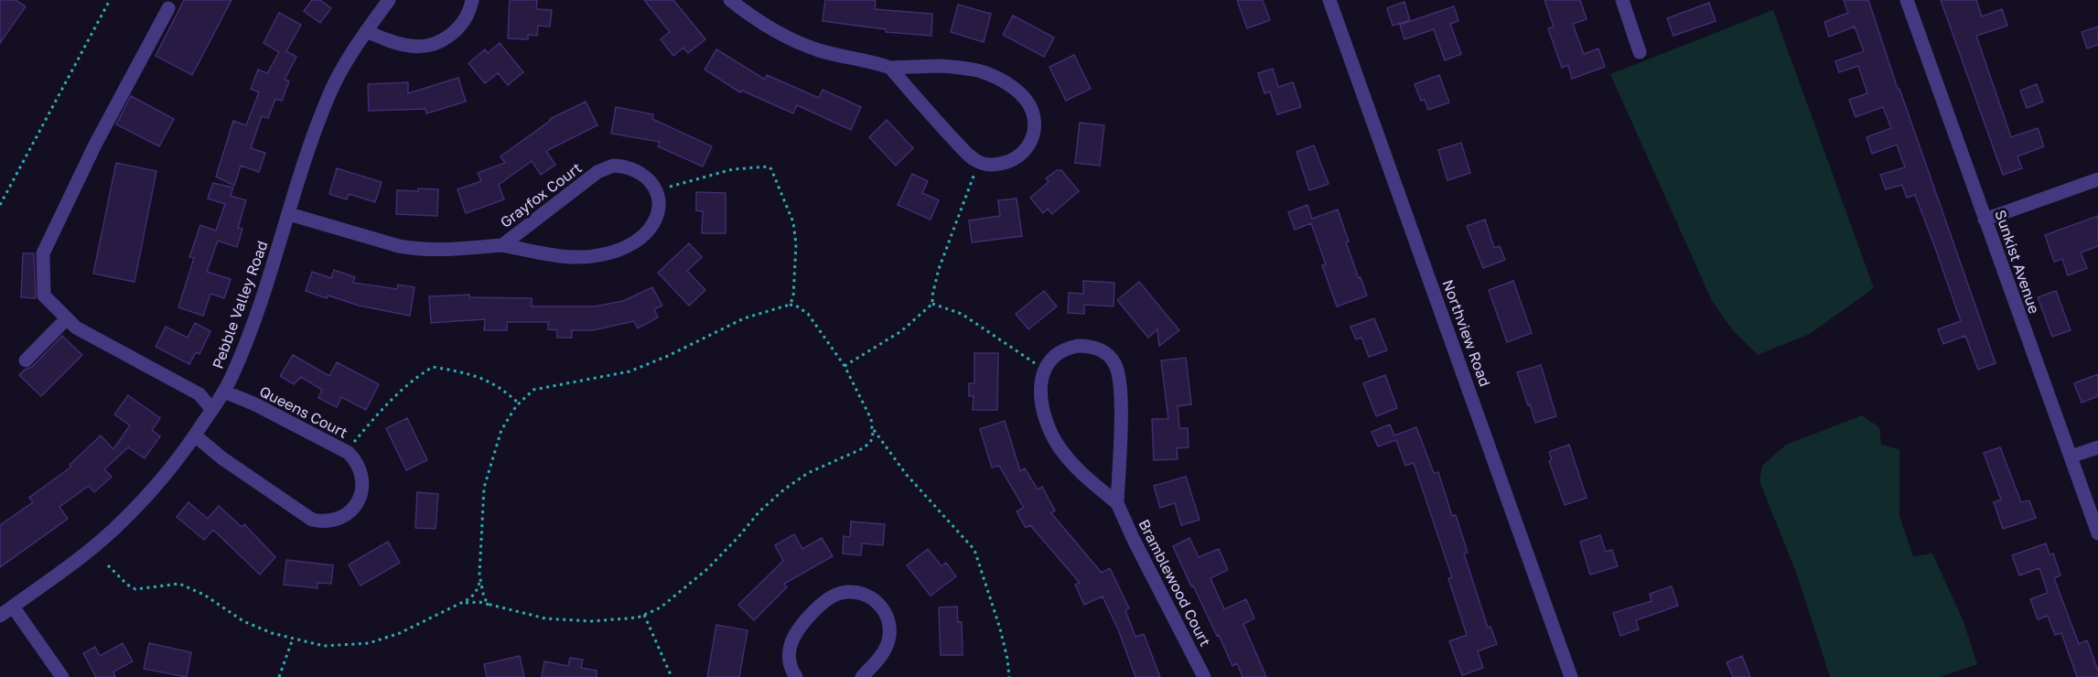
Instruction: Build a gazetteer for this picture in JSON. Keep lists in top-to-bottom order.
{
  "streets": {
    "street": [
      "Grayfox Court",
      "Sunkist Avenue",
      "Pebble Valley Road",
      "Northview Road",
      "Queens Court",
      "Bramblewood Court"
    ]
  },
  "crossings": [
    ["Grayfox Court", "Pebble Valley Road"],
    ["Pebble Valley Road", "Queens Court"]
  ]
}
